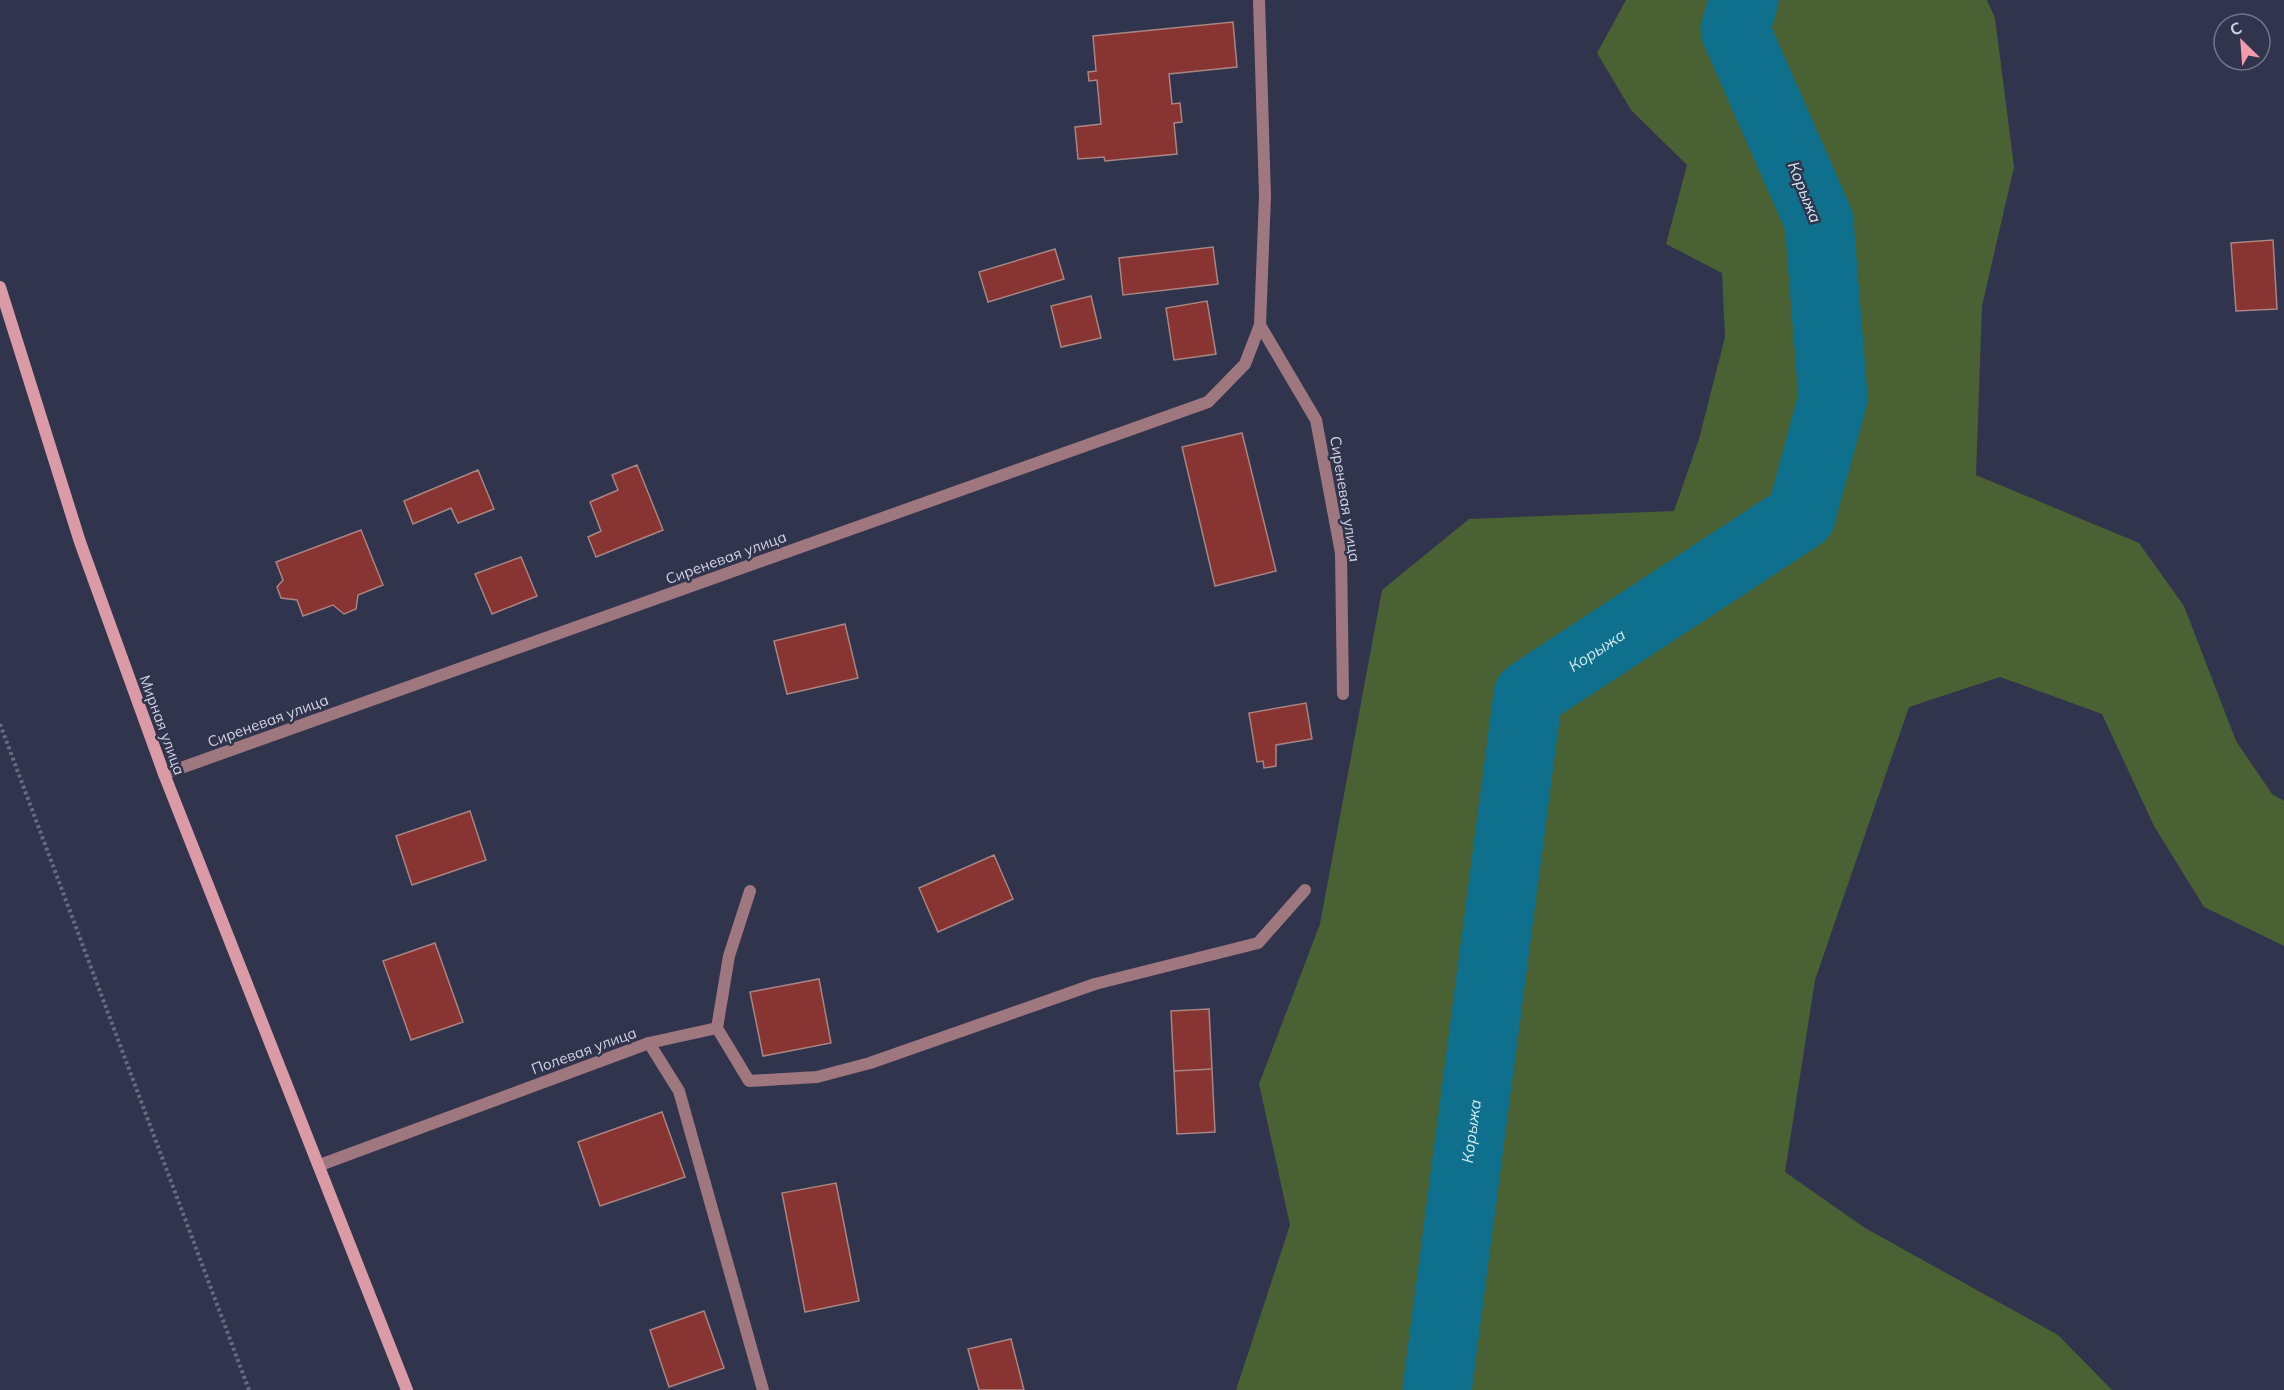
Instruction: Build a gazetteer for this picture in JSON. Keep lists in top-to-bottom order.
{
  "streets": {
    "street": ["Сиреневая улица", "Мирная улица", "Полевая улица"]
  },
  "crossings": [
    ["Сиреневая улица", "Мирная улица"],
    ["Мирная улица", "Полевая улица"]
  ],
  "water": ["Корыжа"],
  "north": "top left"
}
